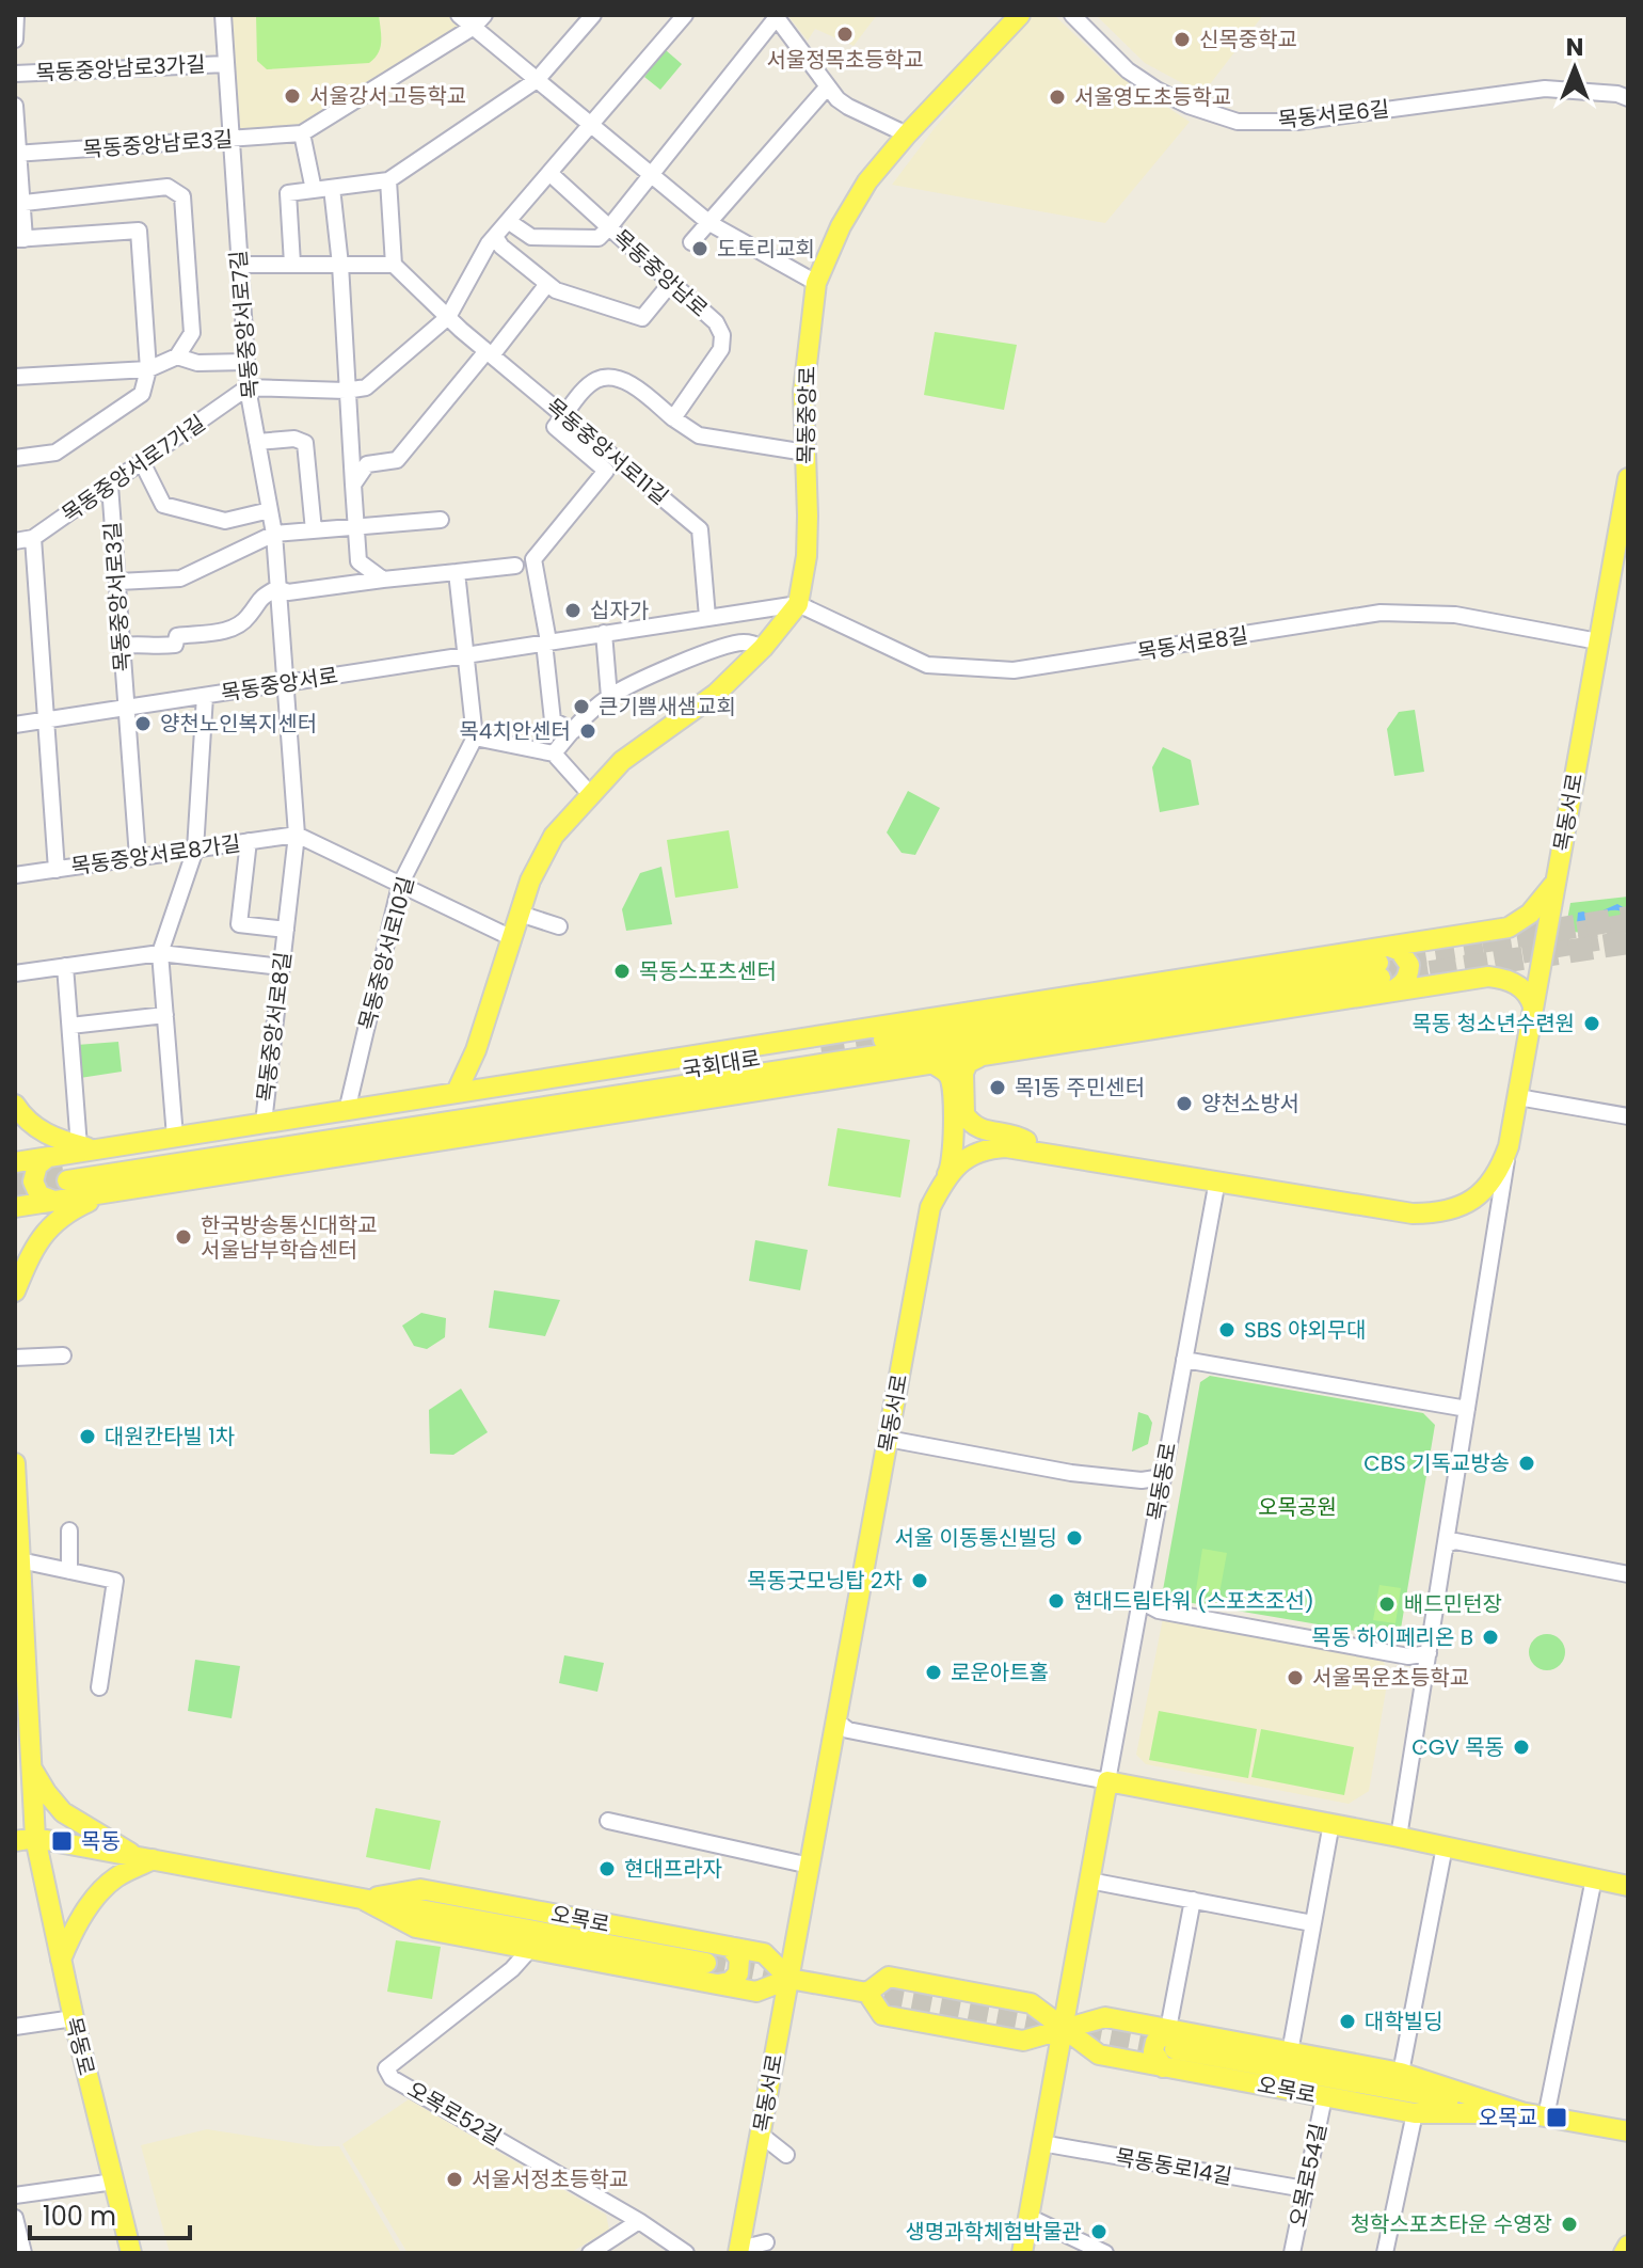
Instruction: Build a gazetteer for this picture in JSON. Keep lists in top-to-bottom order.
{
  "streets": {
    "main road": [
      "목동중앙로",
      "목동서로",
      "국회대로",
      "목동동로",
      "오목로",
      "목동로"
    ],
    "street": [
      "목동중앙남로3가길",
      "목동서로6길",
      "목동중앙남로3길",
      "목동중앙남로",
      "목동중앙서로7길",
      "목동중앙서로11길",
      "목동중앙서로7가길",
      "목동중앙서로3길",
      "목동서로8길",
      "목동중앙서로",
      "목동중앙서로8가길",
      "목동중앙서로10길",
      "목동중앙서로8길",
      "오목로52길",
      "목동동로14길",
      "오목로54길"
    ]
  },
  "crossings": [
    ["목동중앙남로3가길", "목동중앙남로3길"],
    ["목동중앙남로3가길", "목동중앙서로7길"],
    ["목동중앙남로3길", "목동중앙서로7길"],
    ["목동중앙서로7길", "목동중앙서로7가길"],
    ["목동중앙서로7길", "목동중앙서로"],
    ["목동중앙서로7길", "목동중앙서로8길"],
    ["목동중앙로", "목동서로8길"],
    ["목동중앙로", "목동중앙서로"],
    ["목동중앙서로11길", "목동중앙서로"],
    ["목동중앙서로7가길", "목동중앙서로3길"],
    ["목동중앙서로3길", "목동중앙서로"],
    ["목동중앙서로3길", "목동중앙서로8가길"],
    ["목동서로8길", "목동중앙서로"],
    ["목동서로8길", "목동서로"],
    ["목동중앙서로", "목동중앙서로8길"],
    ["목동서로", "목동동로"],
    ["목동서로", "오목로"],
    ["목동중앙서로8가길", "목동중앙서로8길"],
    ["목동동로", "오목로"],
    ["목동동로", "목동동로14길"],
    ["오목로", "목동로"],
    ["오목로", "오목로52길"],
    ["오목로", "오목로54길"],
    ["목동동로14길", "오목로54길"]
  ],
  "parks": ["오목공원"],
  "places": {
    "other": [
      "서울정목초등학교",
      "신목중학교",
      "서울강서고등학교",
      "서울영도초등학교",
      "도토리교회",
      "십자가",
      "큰기쁨새샘교회",
      "양천노인복지센터",
      "목4치안센터",
      "목동스포츠센터",
      "목동 청소년수련원",
      "목1동 주민센터",
      "양천소방서",
      "한국방송통신대학교 서울남부학습센터",
      "SBS 야외무대",
      "대원칸타빌 1차",
      "CBS 기독교방송",
      "서울 이동통신빌딩",
      "목동굿모닝탑 2차",
      "현대드림타워 (스포츠조선)",
      "배드민턴장",
      "목동 하이페리온 B",
      "로운아트홀",
      "서울목운초등학교",
      "CGV 목동",
      "현대프라자",
      "대학빌딩",
      "서울서정초등학교",
      "청학스포츠타운 수영장",
      "생명과학체험박물관"
    ],
    "transit": ["목동", "오목교"]
  },
  "scale_bar": "100 m",
  "north": "top"
}
